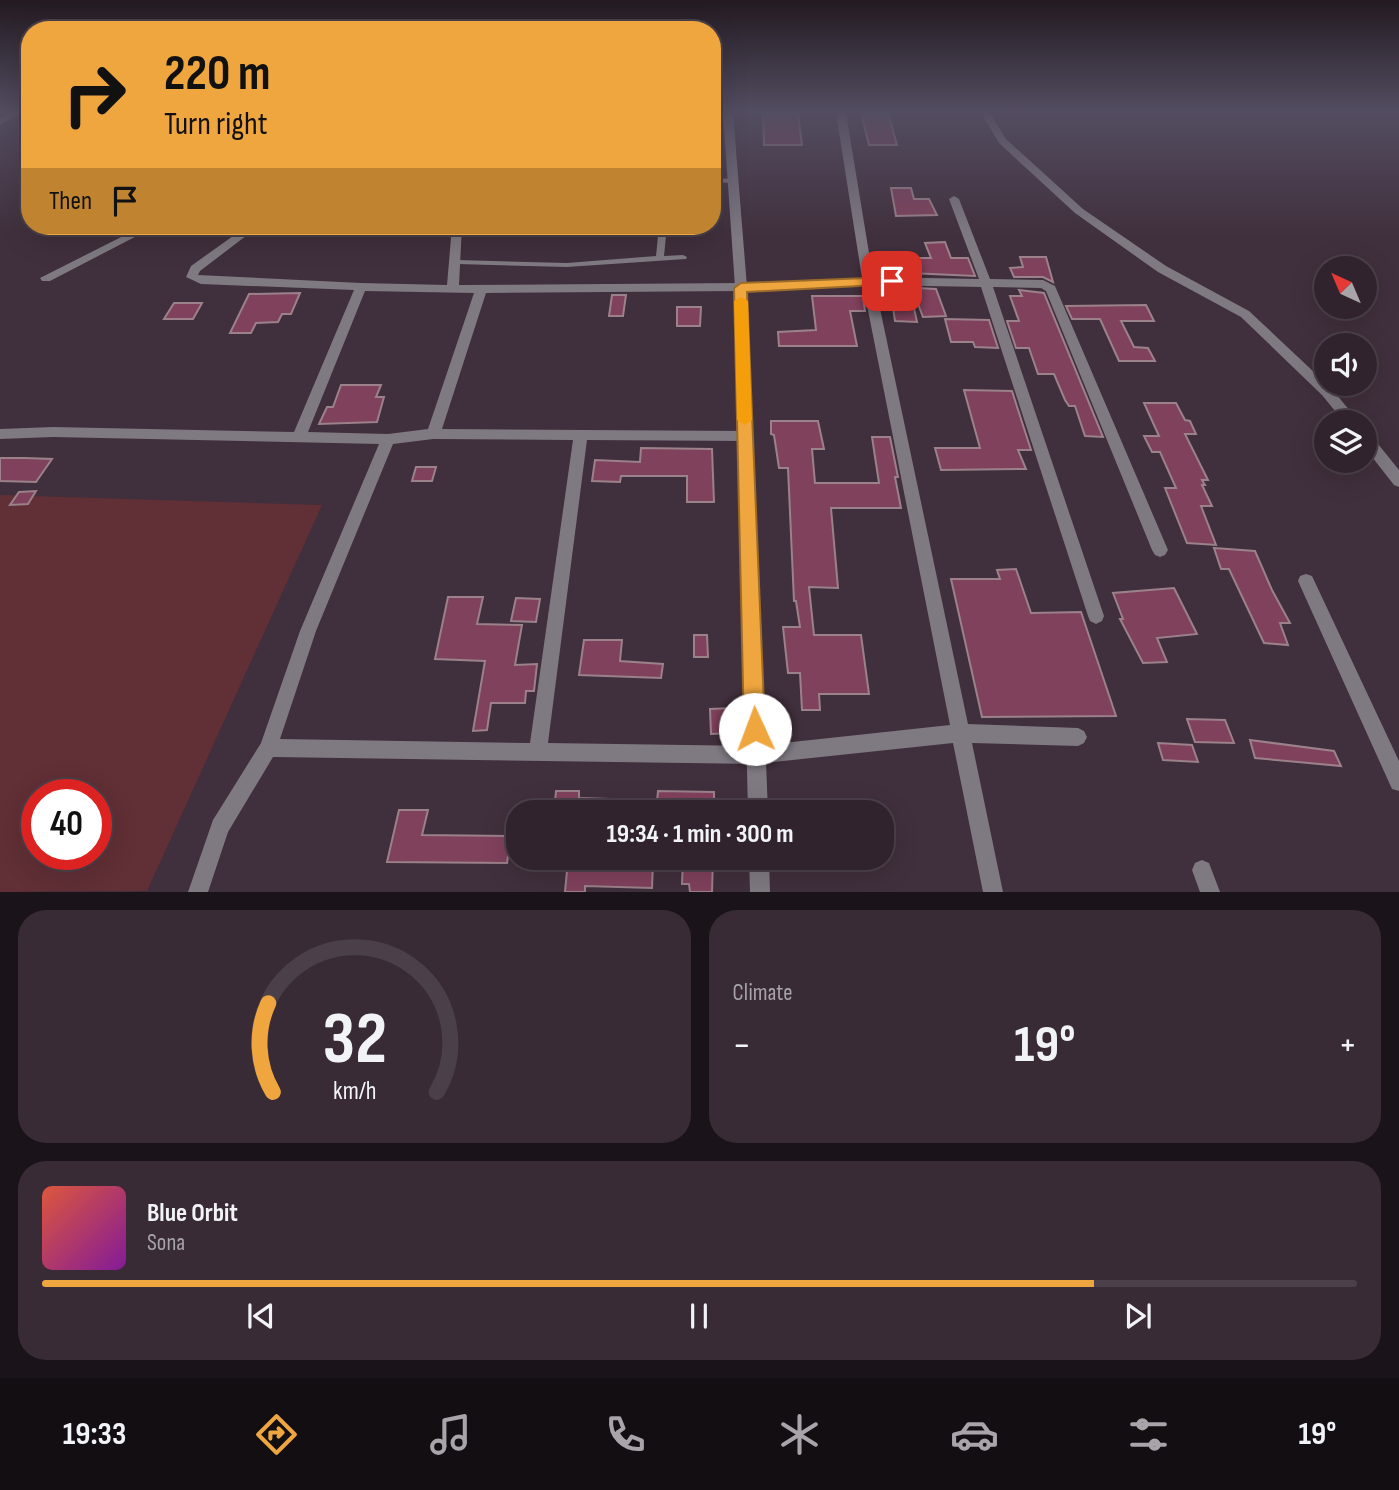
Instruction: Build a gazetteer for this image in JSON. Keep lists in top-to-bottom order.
{
  "north": "top left",
  "page": {
    "turn": ["220 m", "Turn right"],
    "then": "Then",
    "limit": "40",
    "trip": "19:34 · 1 min · 300 m",
    "tile": "Climate",
    "heat": ["−", "19°", "+"],
    "song": ["Blue Orbit", "Sona"],
    "tabs": ["19:33", "19°"],
    "gauge": ["32", "km/h"]
  }
}
